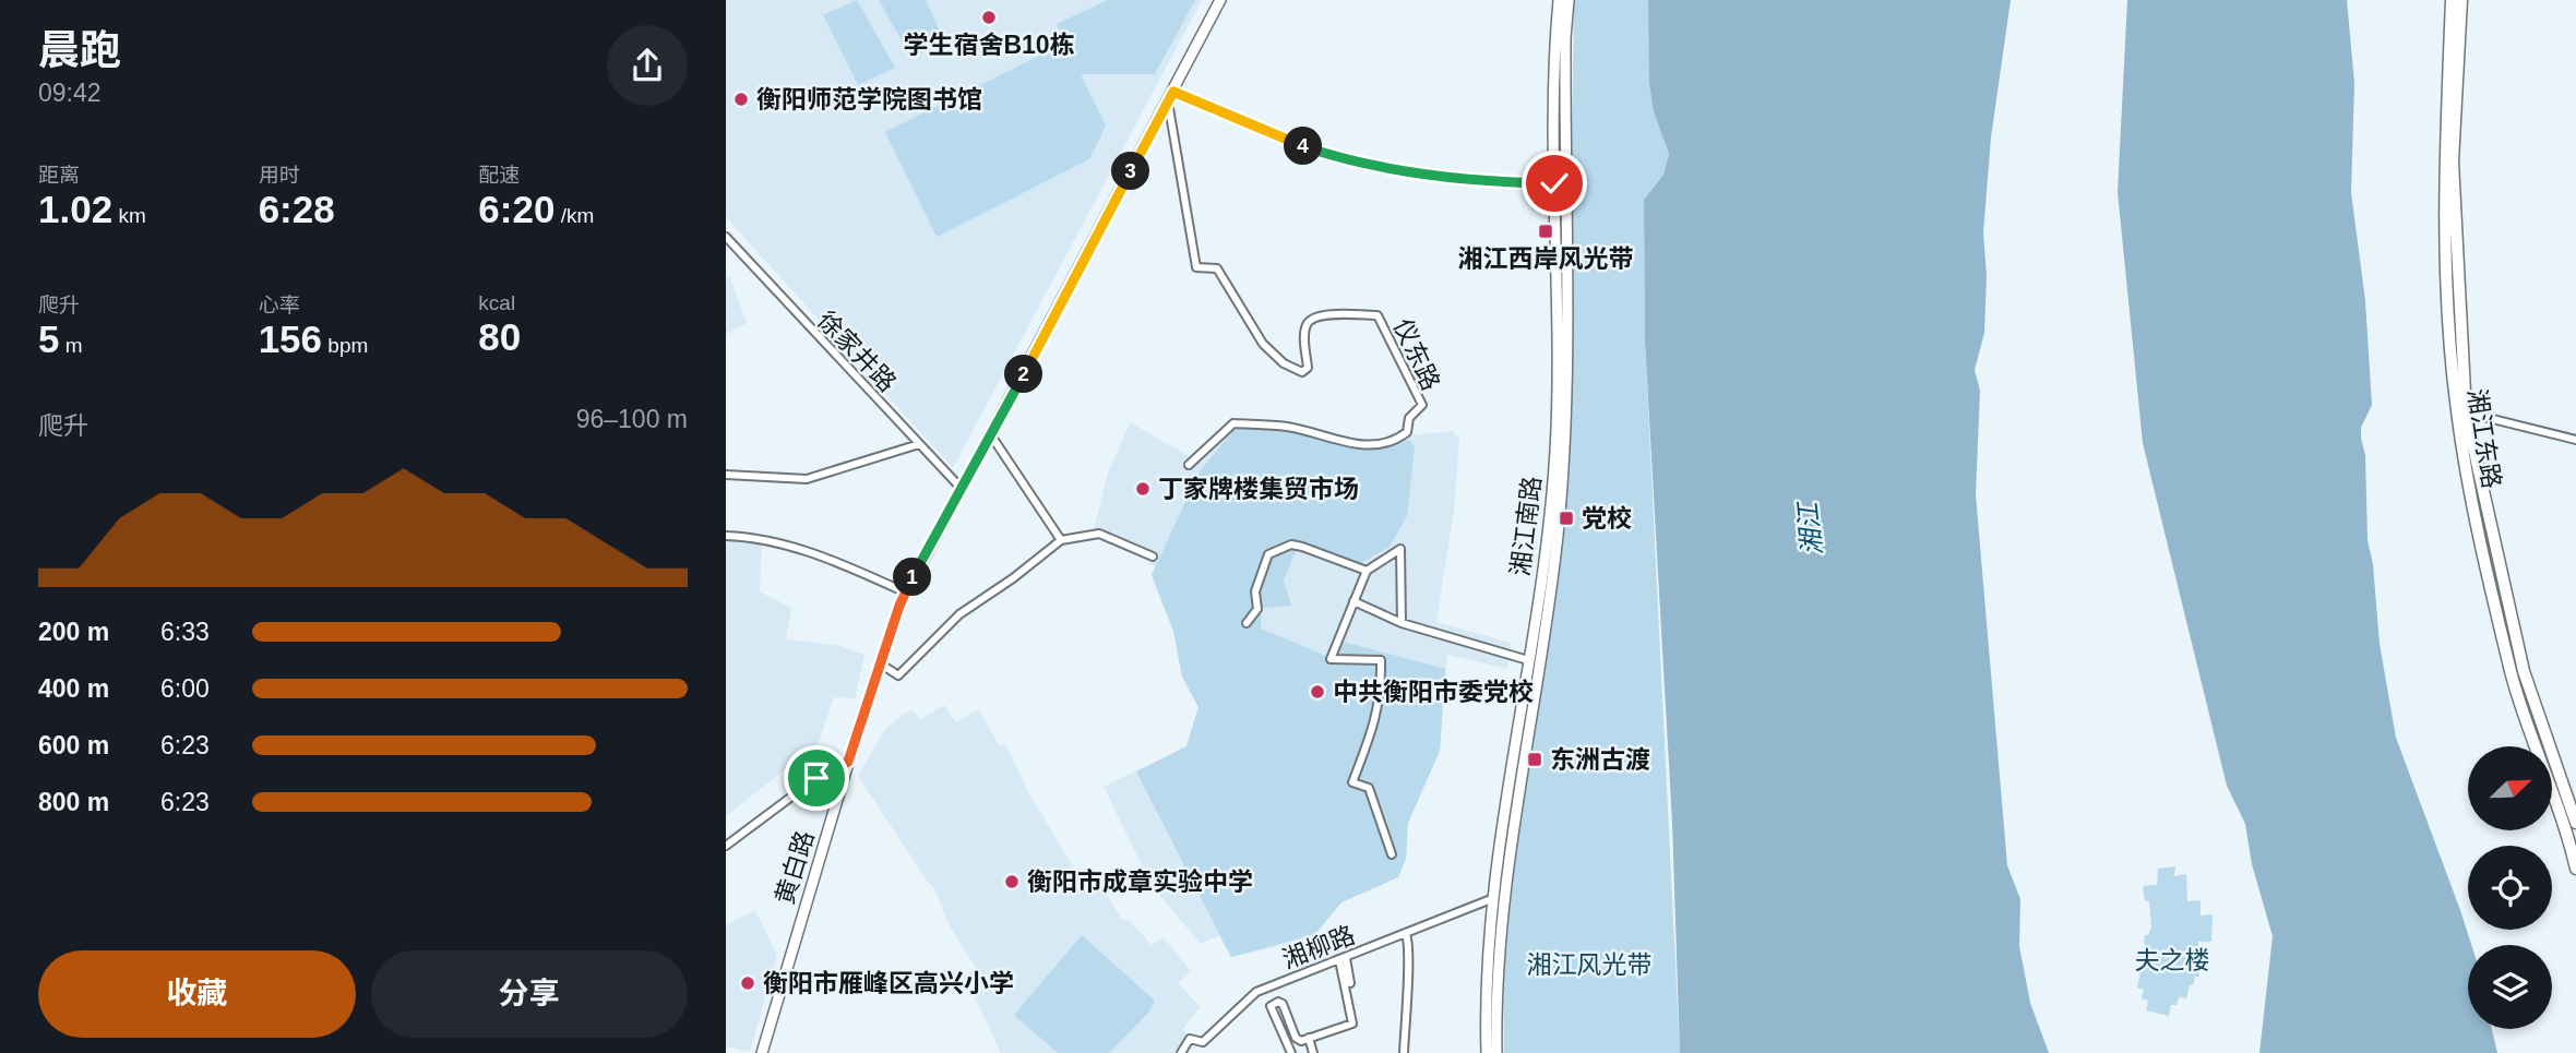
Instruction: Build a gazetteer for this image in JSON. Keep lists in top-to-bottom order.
{
  "streets": {
    "main road": ["湘江东路", "湘江南路", "黄白路"],
    "street": ["徐家井路", "仪东路", "湘柳路"]
  },
  "crossings": [
    ["徐家井路", "黄白路"],
    ["仪东路", "黄白路"],
    ["湘江南路", "湘柳路"]
  ],
  "water": ["湘江"],
  "parks": ["夫之楼", "湘江风光带"],
  "places": {
    "other": [
      "学生宿舍B10栋",
      "衡阳师范学院图书馆",
      "丁家牌楼集贸市场",
      "中共衡阳市委党校",
      "衡阳市成章实验中学",
      "衡阳市雁峰区高兴小学"
    ],
    "transit": ["湘江西岸风光带", "党校", "东洲古渡"]
  },
  "north": "top right",
  "page": {
    "heading": ["晨跑", "09:42"],
    "pins": [
      "4",
      "3",
      "2",
      "1"
    ],
    "stats": [
      ["距离", "1.02 km"],
      ["用时", "6:28"],
      ["配速", "6:20 /km"],
      ["爬升", "5 m"],
      ["心率", "156 bpm"],
      ["kcal", "80"]
    ],
    "chart": ["爬升", "96–100 m"],
    "list": [
      {
        "name": "200 m",
        "note": "6:33"
      },
      {
        "name": "400 m",
        "note": "6:00"
      },
      {
        "name": "600 m",
        "note": "6:23"
      },
      {
        "name": "800 m",
        "note": "6:23"
      }
    ],
    "buttons": ["收藏", "分享"]
  }
}
